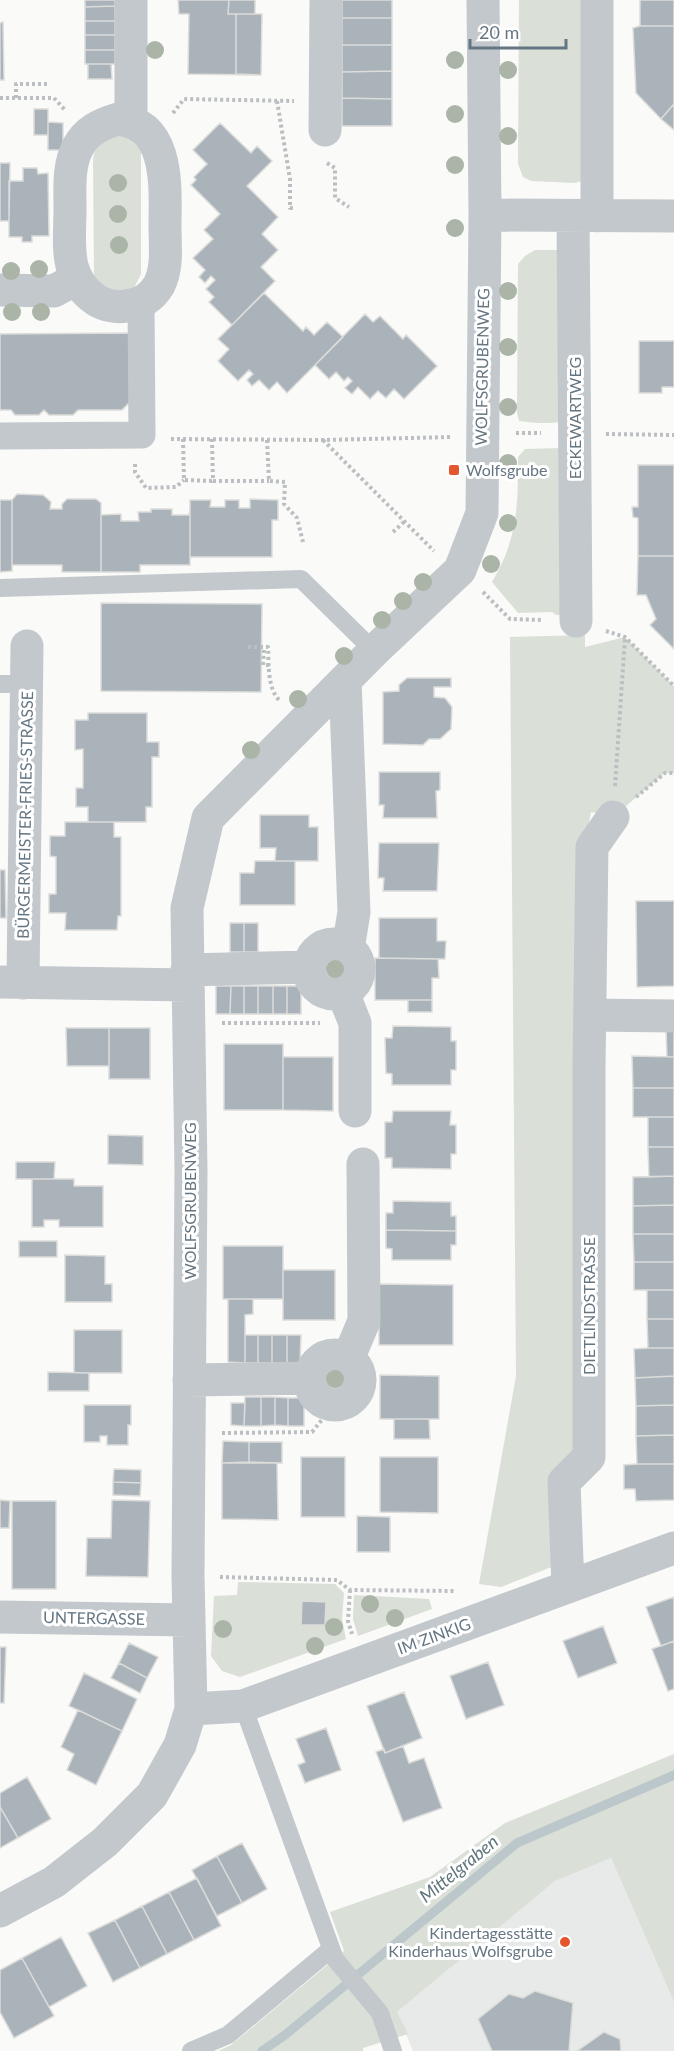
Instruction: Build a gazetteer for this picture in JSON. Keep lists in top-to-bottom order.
{
  "streets": {
    "street": [
      "WOLFSGRUBENWEG",
      "ECKEWARTWEG",
      "BÜRGERMEISTER-FRIES-STRASSE",
      "DIETLINDSTRASSE",
      "UNTERGASSE",
      "IM ZINKIG"
    ]
  },
  "crossings": [
    ["WOLFSGRUBENWEG", "BÜRGERMEISTER-FRIES-STRASSE"],
    ["WOLFSGRUBENWEG", "UNTERGASSE"],
    ["WOLFSGRUBENWEG", "IM ZINKIG"],
    ["DIETLINDSTRASSE", "IM ZINKIG"]
  ],
  "water": ["Mittelgraben"],
  "places": {
    "transit": ["Wolfsgrube"],
    "other": ["Kindertagesstätte Kinderhaus Wolfsgrube"]
  },
  "scale_bar": "20 m"
}
